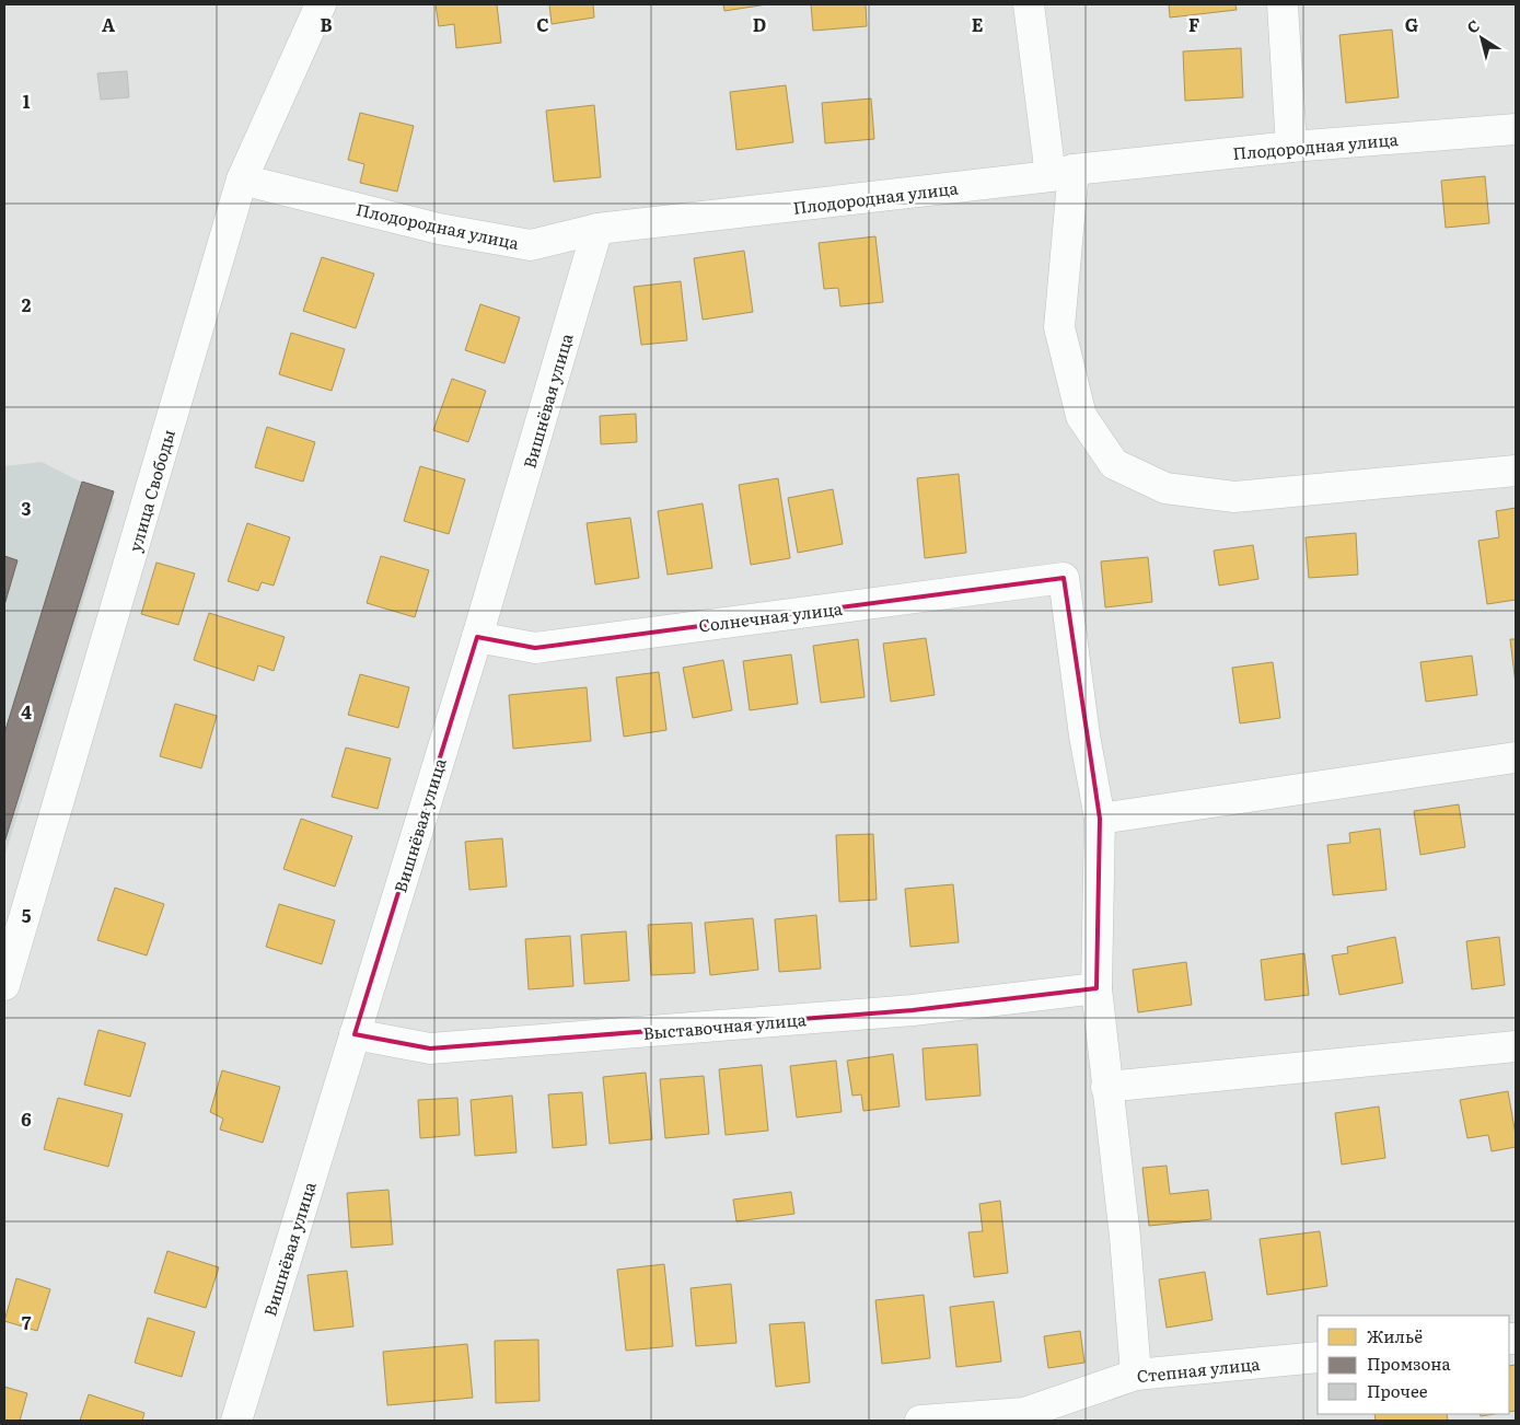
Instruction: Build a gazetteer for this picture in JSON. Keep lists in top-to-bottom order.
{
  "streets": {
    "street": [
      "Плодородная улица",
      "Вишнёвая улица",
      "улица Свободы",
      "Солнечная улица",
      "Выставочная улица",
      "Степная улица"
    ]
  },
  "crossings": [
    ["Плодородная улица", "Вишнёвая улица"],
    ["Плодородная улица", "улица Свободы"],
    ["Вишнёвая улица", "Солнечная улица"],
    ["Вишнёвая улица", "Выставочная улица"]
  ],
  "legend": ["Жильё", "Промзона", "Прочее"],
  "north": "top left",
  "grid": {
    "columns": [
      "A",
      "B",
      "C",
      "D",
      "E",
      "F",
      "G"
    ],
    "rows": [
      "1",
      "2",
      "3",
      "4",
      "5",
      "6",
      "7"
    ]
  }
}
